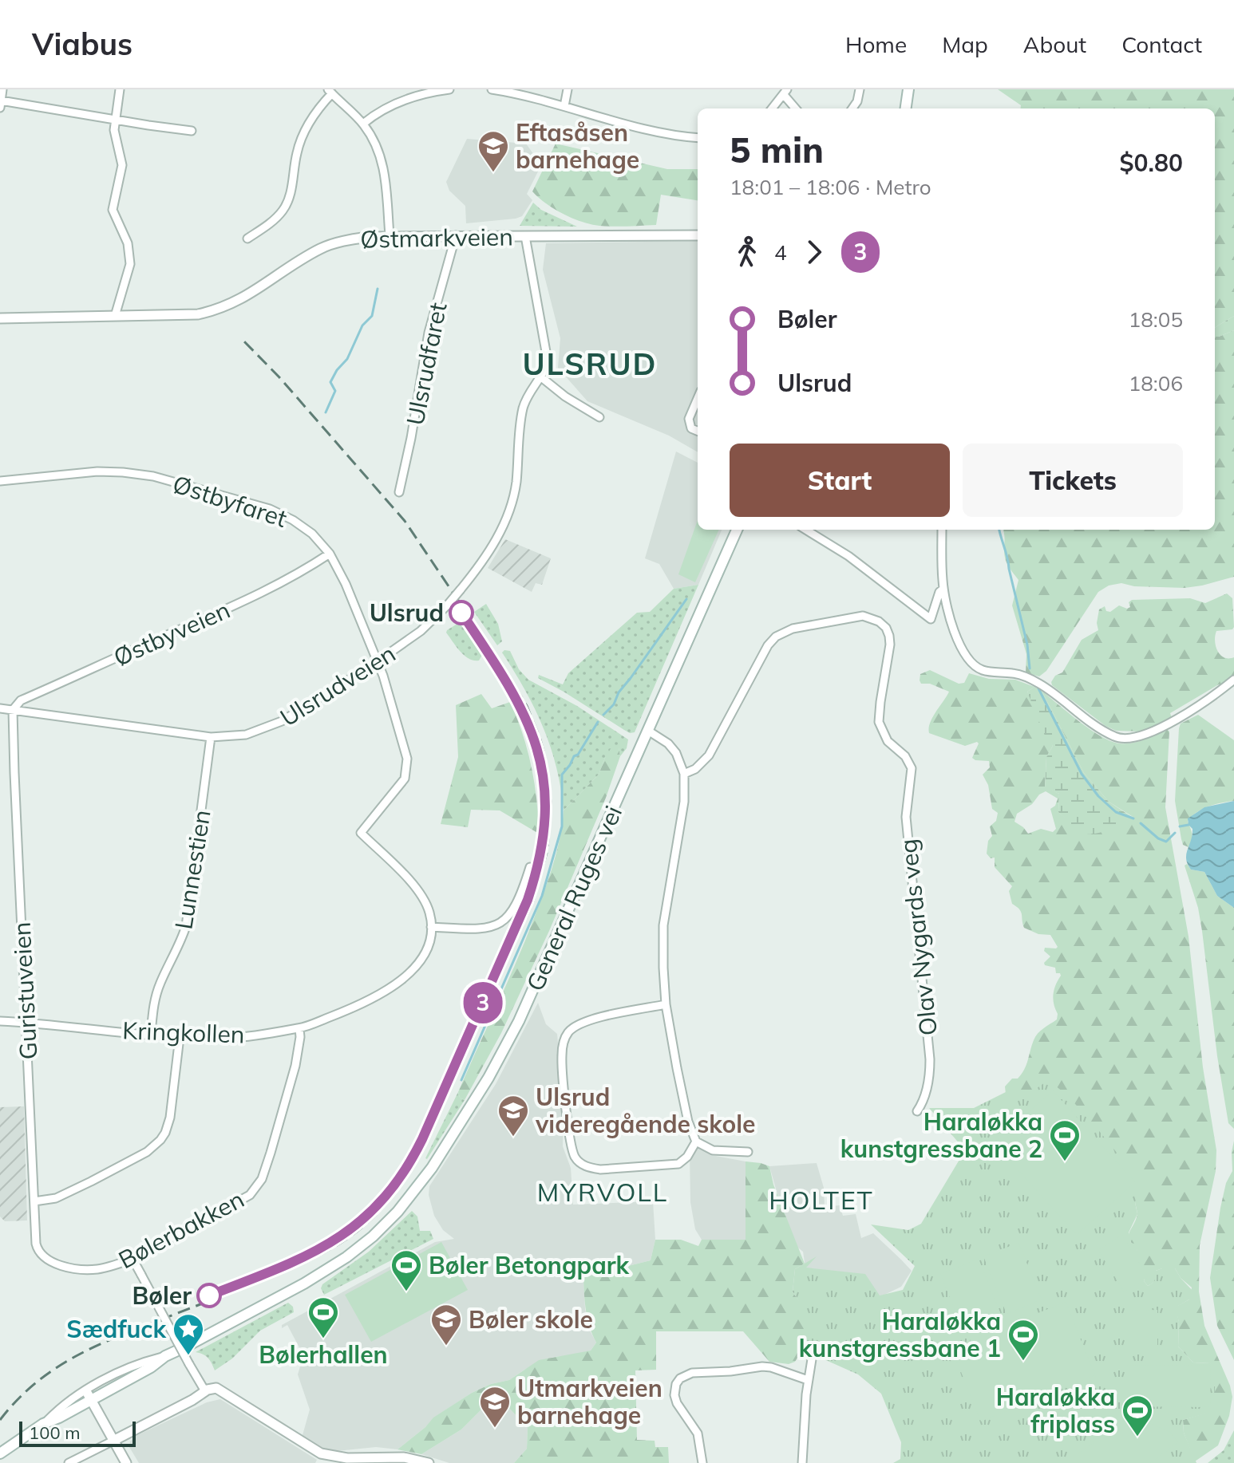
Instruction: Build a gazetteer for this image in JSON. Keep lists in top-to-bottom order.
{
  "streets": {
    "main road": ["General Ruges vei"],
    "street": [
      "Østmarkveien",
      "Ulsrudfaret",
      "Østbyfaret",
      "Østbyveien",
      "Ulsrudveien",
      "Lunnestien",
      "Olav Nygards veg",
      "Guristuveien",
      "Kringkollen",
      "Bølerbakken"
    ]
  },
  "crossings": [
    ["Østmarkveien", "Ulsrudfaret"],
    ["Østmarkveien", "Ulsrudveien"],
    ["Østbyfaret", "Østbyveien"],
    ["Østbyfaret", "Ulsrudveien"],
    ["Østbyfaret", "Kringkollen"],
    ["Østbyveien", "Ulsrudveien"],
    ["Østbyveien", "Guristuveien"],
    ["Ulsrudveien", "Lunnestien"],
    ["Ulsrudveien", "Guristuveien"],
    ["Lunnestien", "Kringkollen"],
    ["Guristuveien", "Kringkollen"],
    ["Guristuveien", "Bølerbakken"],
    ["Kringkollen", "Bølerbakken"]
  ],
  "districts": ["ULSRUD", "MYRVOLL", "HOLTET"],
  "places": {
    "school or university": [
      "Eftasåsen barnehage",
      "Ulsrud videregående skole",
      "Bøler skole",
      "Utmarkveien barnehage"
    ],
    "other": ["Ulsrud", "Bøler"],
    "sports": [
      "Haraløkka kunstgressbane 2",
      "Bøler Betongpark",
      "Bølerhallen",
      "Haraløkka kunstgressbane 1",
      "Haraløkka friplass"
    ],
    "place": ["Sædfuck"]
  },
  "lines": ["metro line 3"],
  "scale_bar": "100 m",
  "page": {
    "header": "Viabus",
    "nav": [
      "Home",
      "Map",
      "About",
      "Contact"
    ],
    "on_map": "3",
    "heading": ["5 min", "18:01 – 18:06 · Metro", "$0.80"],
    "legs": ["4", "3"],
    "list": [
      {
        "name": "Bøler",
        "value": "18:05"
      },
      {
        "name": "Ulsrud",
        "value": "18:06"
      }
    ],
    "buttons": ["Start", "Tickets"],
    "scale": "100 m"
  }
}
